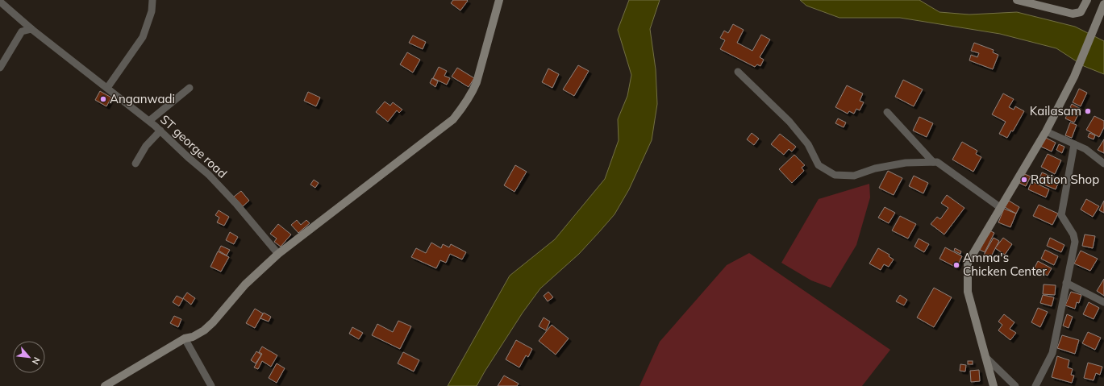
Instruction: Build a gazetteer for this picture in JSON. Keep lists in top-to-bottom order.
{
  "streets": {
    "street": ["ST george road"]
  },
  "places": [
    "Anganwadi",
    "Kailasam",
    "Ration Shop",
    "Amma's Chicken Center"
  ],
  "north": "bottom right"
}
